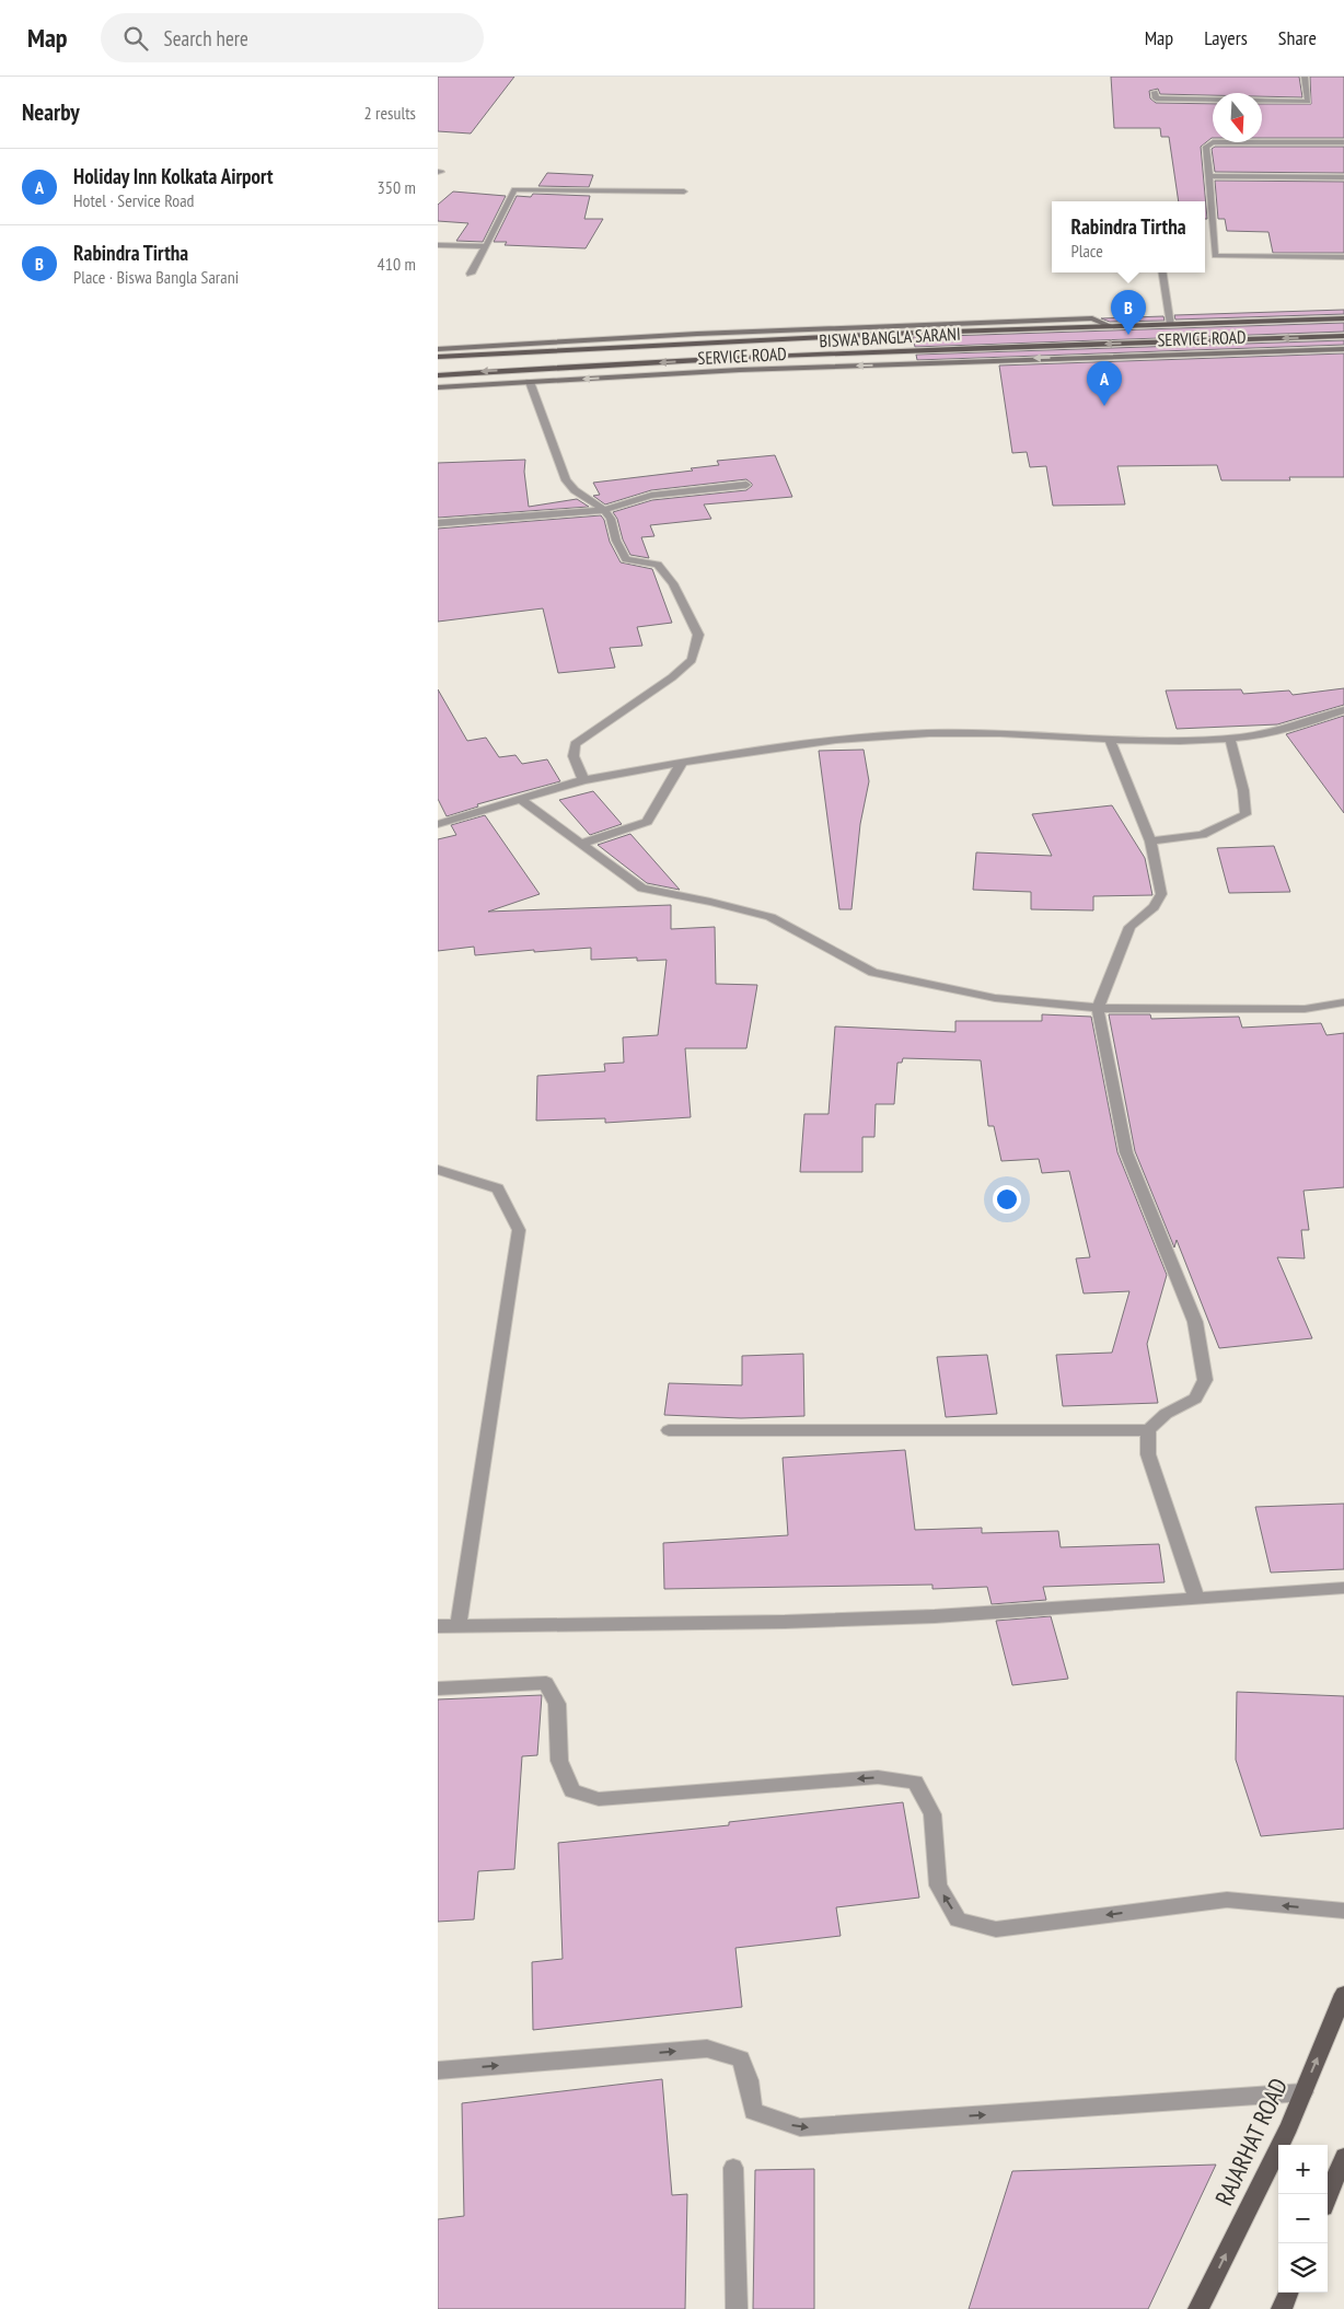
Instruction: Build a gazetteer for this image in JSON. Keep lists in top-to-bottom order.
{
  "streets": {
    "main road": ["BISWA BANGLA SARANI", "RAJARHAT ROAD"],
    "street": ["SERVICE ROAD"]
  },
  "one_way": ["RAJARHAT ROAD"],
  "north": "bottom",
  "page": {
    "header": "Map",
    "search": "Search here",
    "nav": ["Map", "Layers", "Share"],
    "heading": ["Nearby", "2 results"],
    "list": [
      {
        "mark": "A",
        "name": "Holiday Inn Kolkata Airport",
        "note": "Hotel · Service Road",
        "value": "350 m"
      },
      {
        "mark": "B",
        "name": "Rabindra Tirtha",
        "note": "Place · Biswa Bangla Sarani",
        "value": "410 m"
      }
    ],
    "popup": ["Rabindra Tirtha", "Place"],
    "pins": ["B", "A"],
    "map_buttons": ["+", "−"]
  }
}
